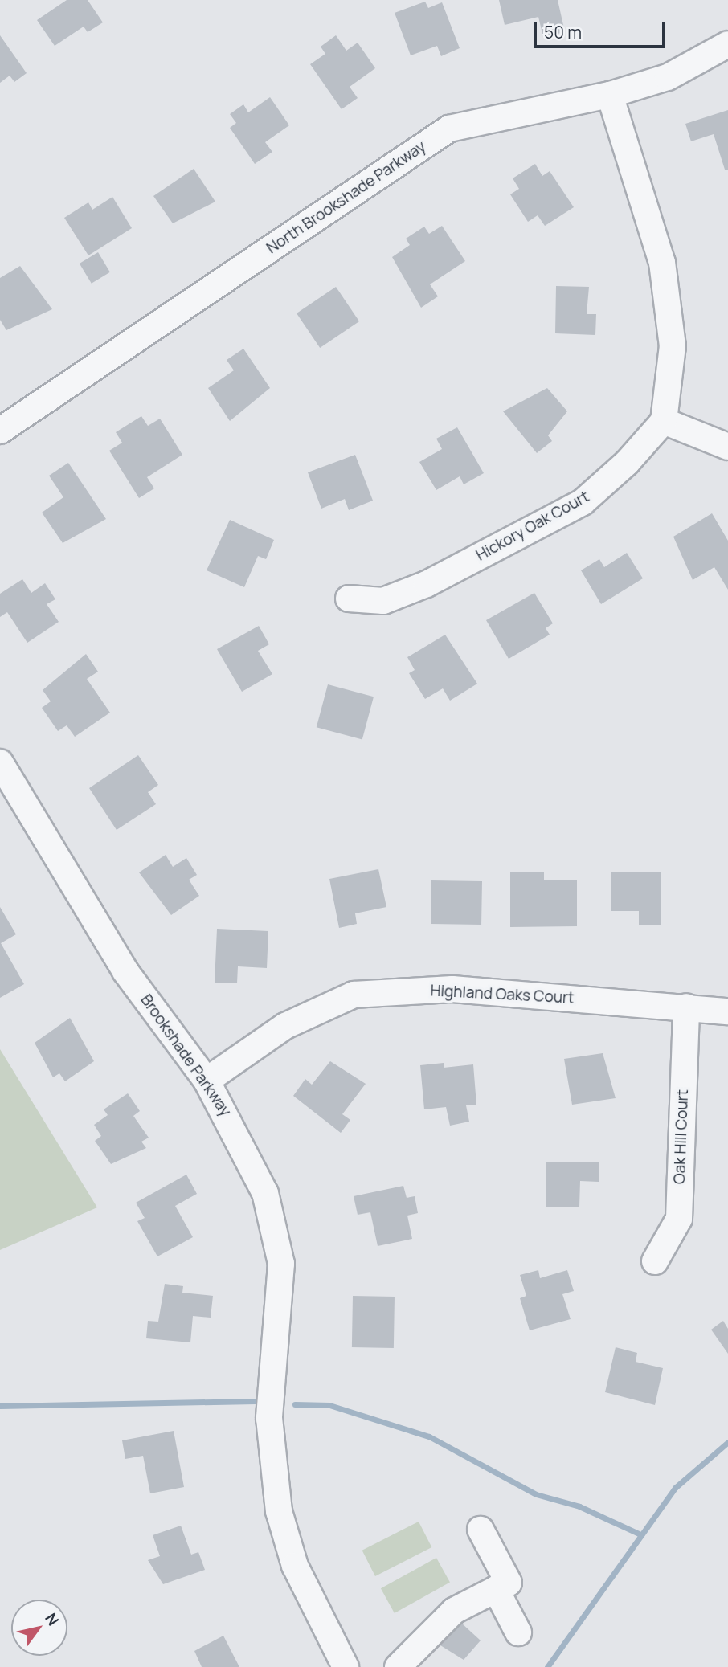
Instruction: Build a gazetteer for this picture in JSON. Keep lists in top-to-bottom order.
{
  "streets": {
    "street": [
      "North Brookshade Parkway",
      "Hickory Oak Court",
      "Highland Oaks Court",
      "Brookshade Parkway",
      "Oak Hill Court"
    ]
  },
  "crossings": [
    ["Highland Oaks Court", "Brookshade Parkway"],
    ["Highland Oaks Court", "Oak Hill Court"]
  ],
  "scale_bar": "50 m",
  "north": "top right"
}
